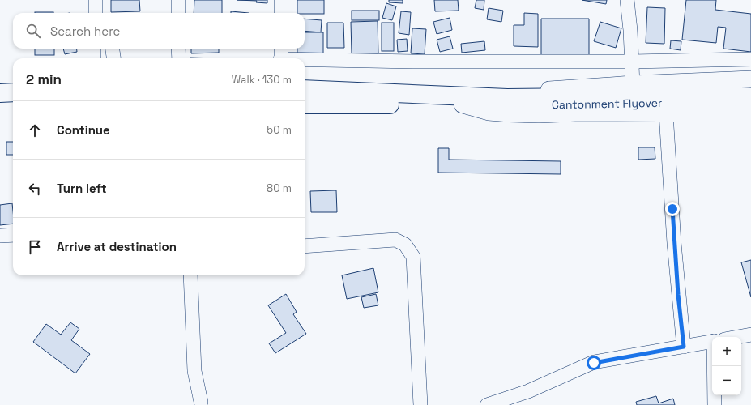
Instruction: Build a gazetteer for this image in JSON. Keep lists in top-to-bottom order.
{
  "streets": {
    "highway": ["Cantonment Flyover"]
  },
  "page": {
    "search": "Search here",
    "heading": ["2 min", "Walk · 130 m"],
    "list": [
      ["Continue", "50 m"],
      ["Turn left", "80 m"],
      "Arrive at destination"
    ],
    "map_buttons": ["+", "−"]
  }
}
